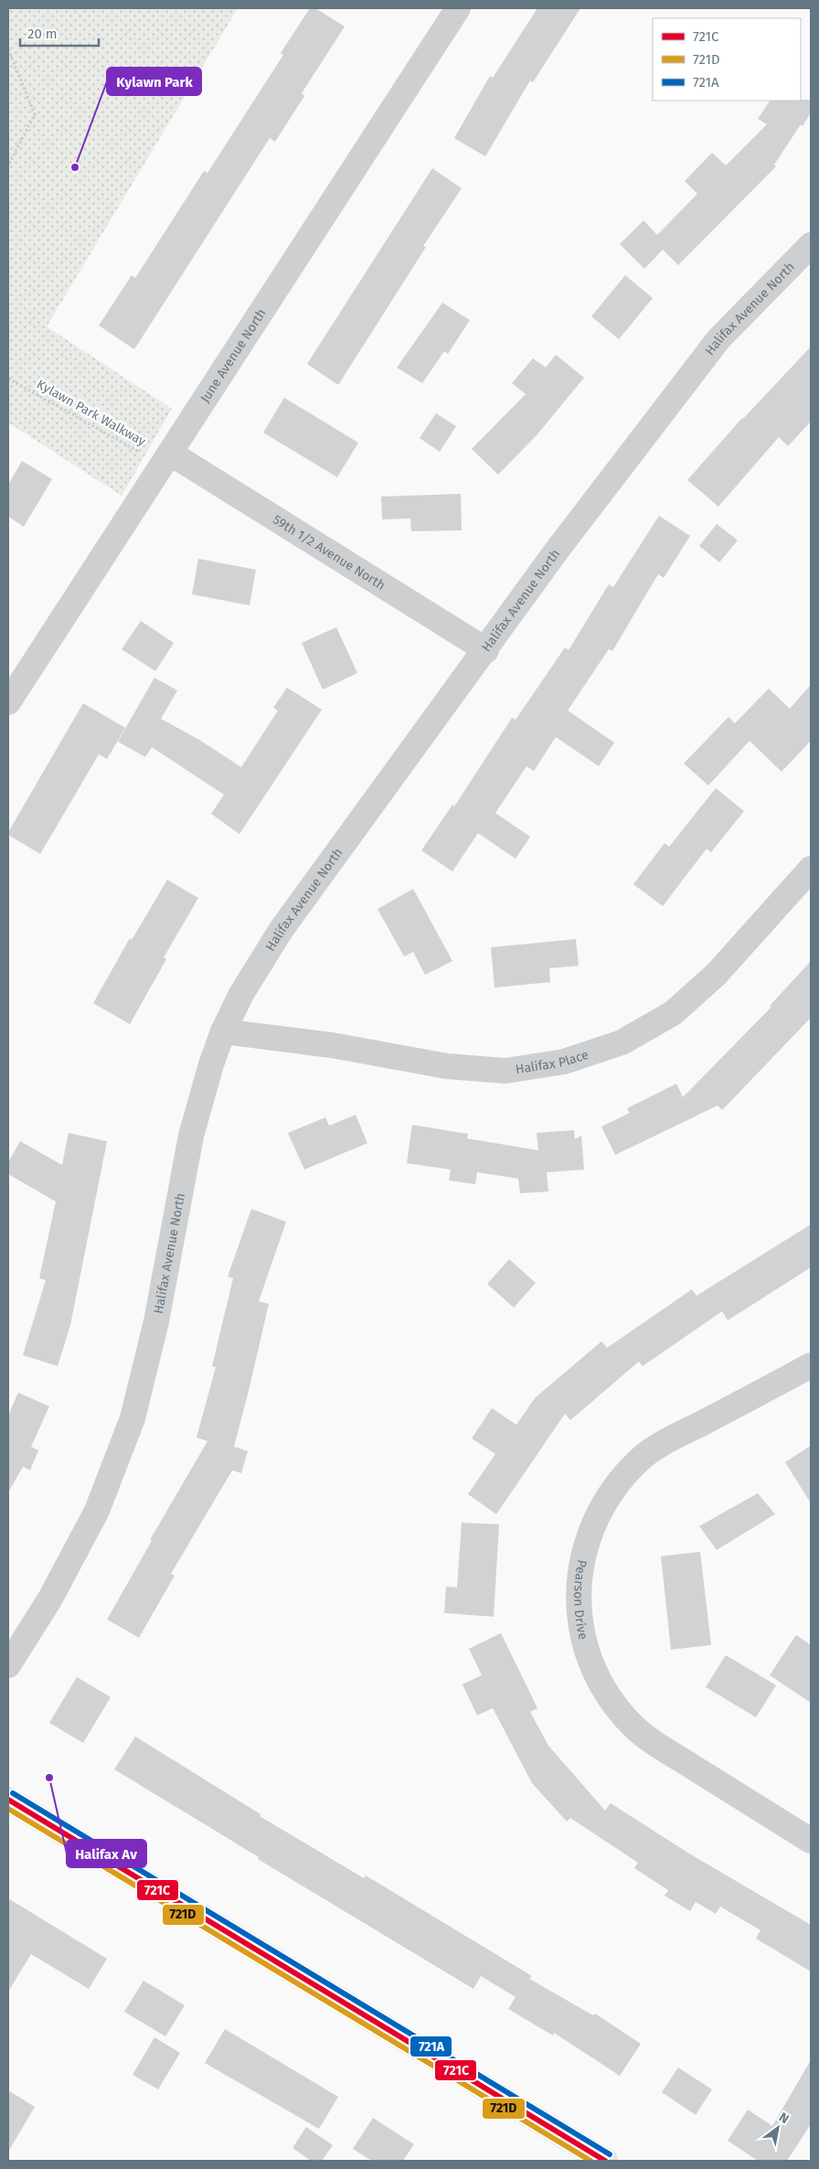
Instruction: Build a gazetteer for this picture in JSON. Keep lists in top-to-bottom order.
{
  "streets": {
    "street": [
      "Halifax Avenue North",
      "June Avenue North",
      "59th 1/2 Avenue North",
      "Halifax Place",
      "Pearson Drive"
    ],
    "path": ["Kylawn Park Walkway"]
  },
  "crossings": [
    ["Halifax Avenue North", "59th 1/2 Avenue North"],
    ["Halifax Avenue North", "Halifax Place"],
    ["June Avenue North", "Kylawn Park Walkway"],
    ["June Avenue North", "59th 1/2 Avenue North"],
    ["Kylawn Park Walkway", "59th 1/2 Avenue North"]
  ],
  "places": ["Kylawn Park", "Halifax Av"],
  "lines": ["transit line 721A", "transit line 721C", "transit line 721D"],
  "legend": ["721C", "721D", "721A"],
  "scale_bar": "20 m",
  "north": "top right"
}
